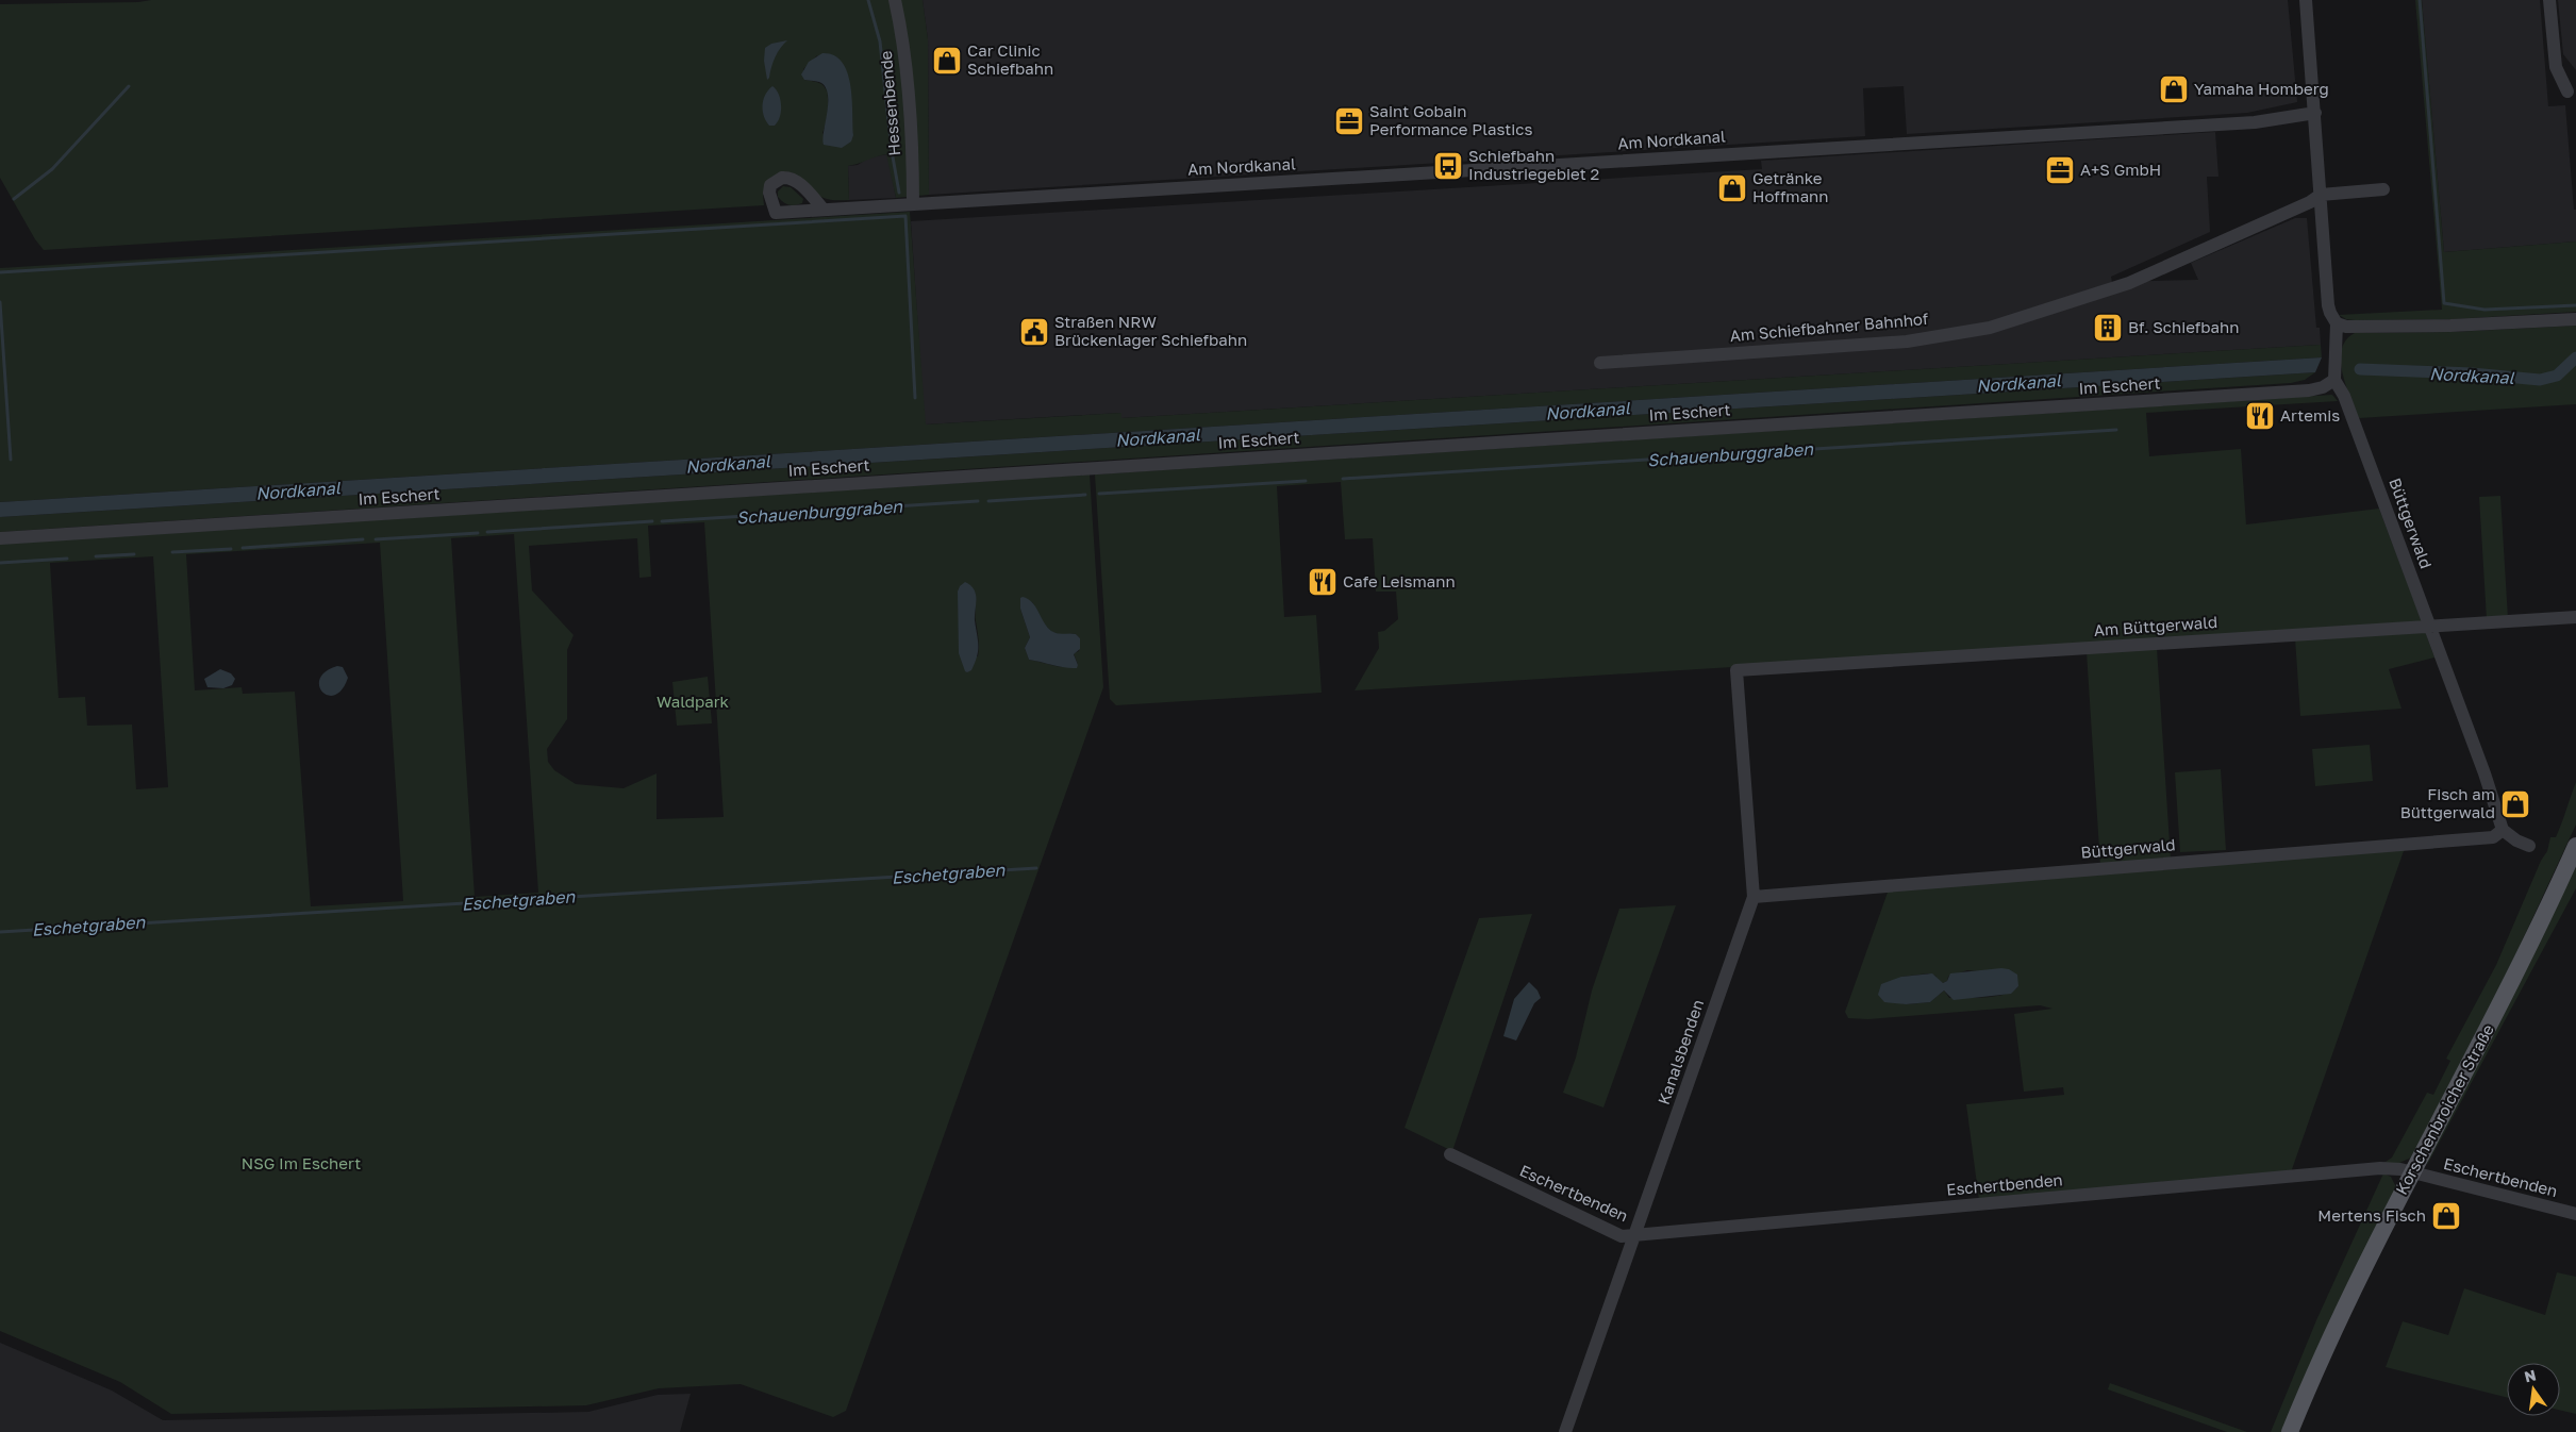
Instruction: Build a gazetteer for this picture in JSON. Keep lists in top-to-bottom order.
{
  "streets": {
    "main road": ["Korschenbroicher Straße"],
    "street": [
      "Hessenbende",
      "Am Nordkanal",
      "Am Schiefbahner Bahnhof",
      "Im Eschert",
      "Büttgerwald",
      "Am Büttgerwald",
      "Kanalsbenden",
      "Eschertbenden"
    ]
  },
  "crossings": [
    ["Hessenbende", "Am Nordkanal"],
    ["Im Eschert", "Büttgerwald"],
    ["Büttgerwald", "Am Büttgerwald"],
    ["Büttgerwald", "Kanalsbenden"],
    ["Am Büttgerwald", "Kanalsbenden"],
    ["Kanalsbenden", "Eschertbenden"],
    ["Korschenbroicher Straße", "Eschertbenden"]
  ],
  "water": ["Nordkanal", "Schauenburggraben", "Eschetgraben"],
  "parks": ["Waldpark", "NSG Im Eschert"],
  "places": {
    "shop": [
      "Car Clinic Schiefbahn",
      "Yamaha Homberg",
      "Getränke Hoffmann",
      "Fisch am Büttgerwald",
      "Mertens Fisch"
    ],
    "office": ["Saint Gobain Performance Plastics", "A+S GmbH"],
    "bus stop": ["Schiefbahn Industriegebiet 2"],
    "building": ["Bf. Schiefbahn"],
    "public building": ["Straßen NRW Brückenlager Schiefbahn"],
    "restaurant": ["Artemis", "Cafe Leismann"]
  },
  "north": "top"
}
